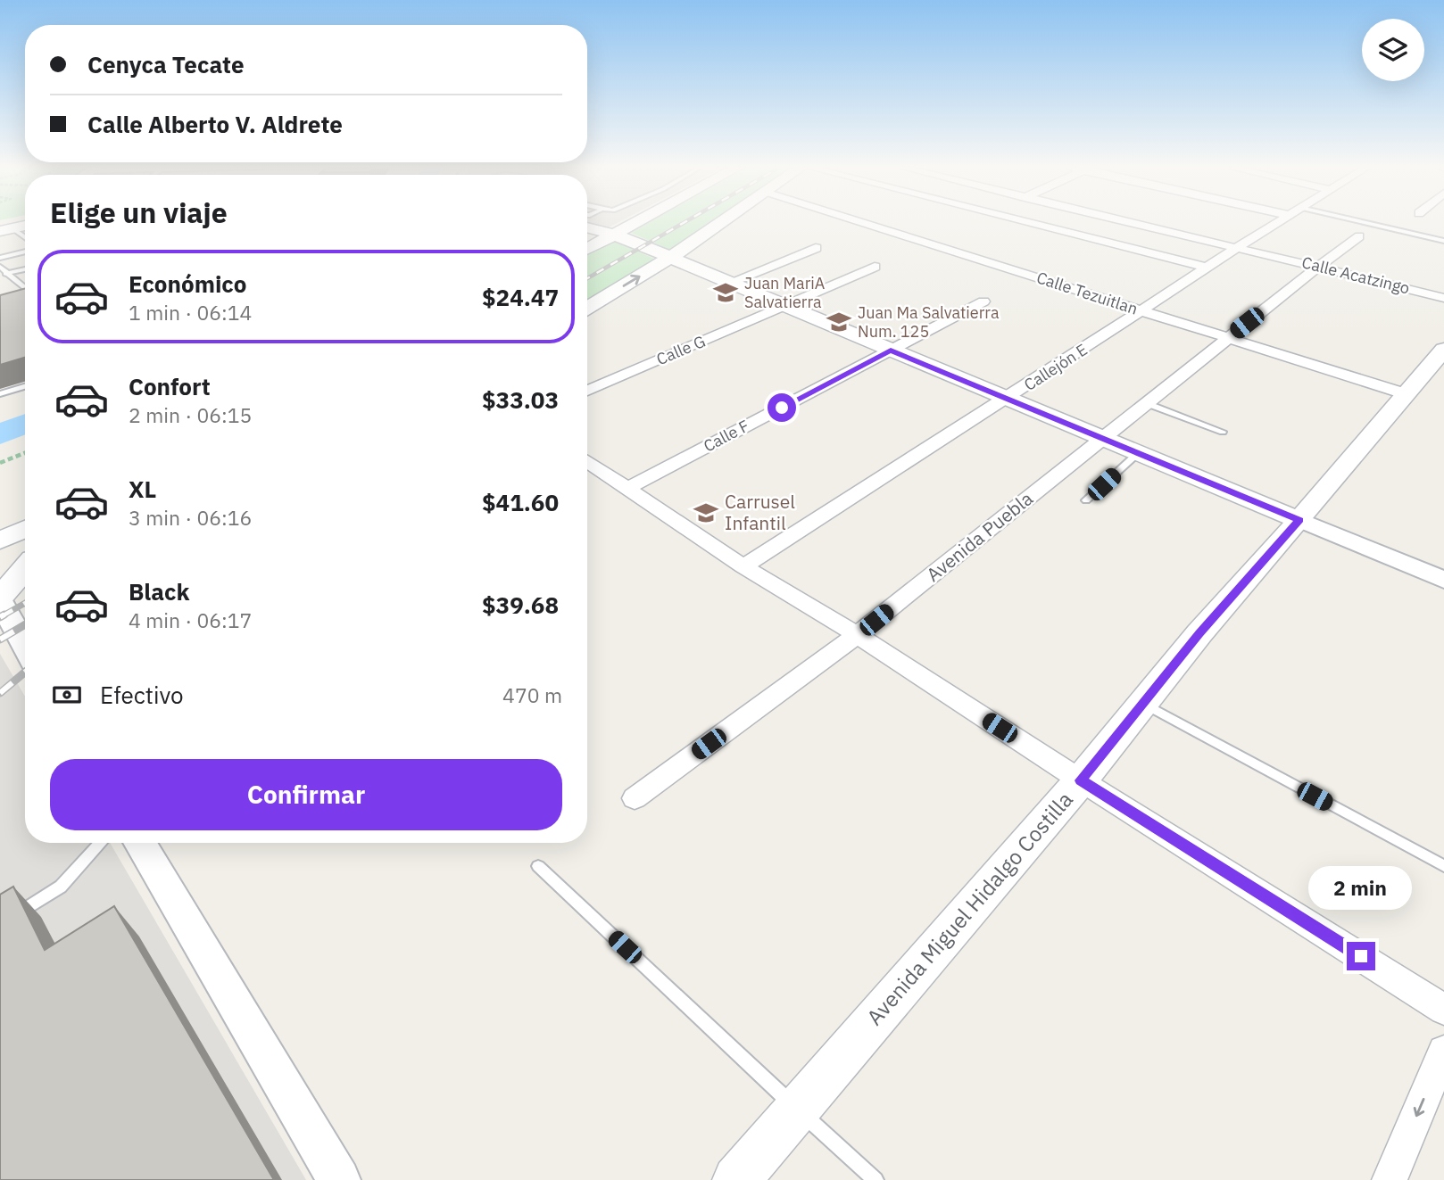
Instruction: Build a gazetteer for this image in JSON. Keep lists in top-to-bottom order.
{
  "streets": {
    "main road": ["Avenida Miguel Hidalgo Costilla"],
    "street": [
      "Calle Acatzingo",
      "Calle Tezuitlan",
      "Calle G",
      "Callejón E",
      "Calle F",
      "Avenida Puebla"
    ]
  },
  "crossings": [
    ["Calle Acatzingo", "Callejón E"],
    ["Calle Acatzingo", "Avenida Puebla"],
    ["Calle Tezuitlan", "Callejón E"],
    ["Calle Tezuitlan", "Avenida Puebla"],
    ["Calle Tezuitlan", "Avenida Miguel Hidalgo Costilla"]
  ],
  "places": {
    "school or university": ["Juan MariA Salvatierra", "Juan Ma Salvatierra Num. 125", "Carrusel Infantil"]
  },
  "page": {
    "banner": ["Cenyca Tecate", "Calle Alberto V. Aldrete"],
    "heading": "Elige un viaje",
    "list": [
      {
        "name": "Económico",
        "note": "1 min · 06:14",
        "value": "$24.47"
      },
      {
        "name": "Confort",
        "note": "2 min · 06:15",
        "value": "$33.03"
      },
      {
        "name": "XL",
        "note": "3 min · 06:16",
        "value": "$41.60"
      },
      {
        "name": "Black",
        "note": "4 min · 06:17",
        "value": "$39.68"
      }
    ],
    "pay": ["Efectivo", "470 m"],
    "buttons": "Confirmar",
    "bubble": "2 min"
  }
}
